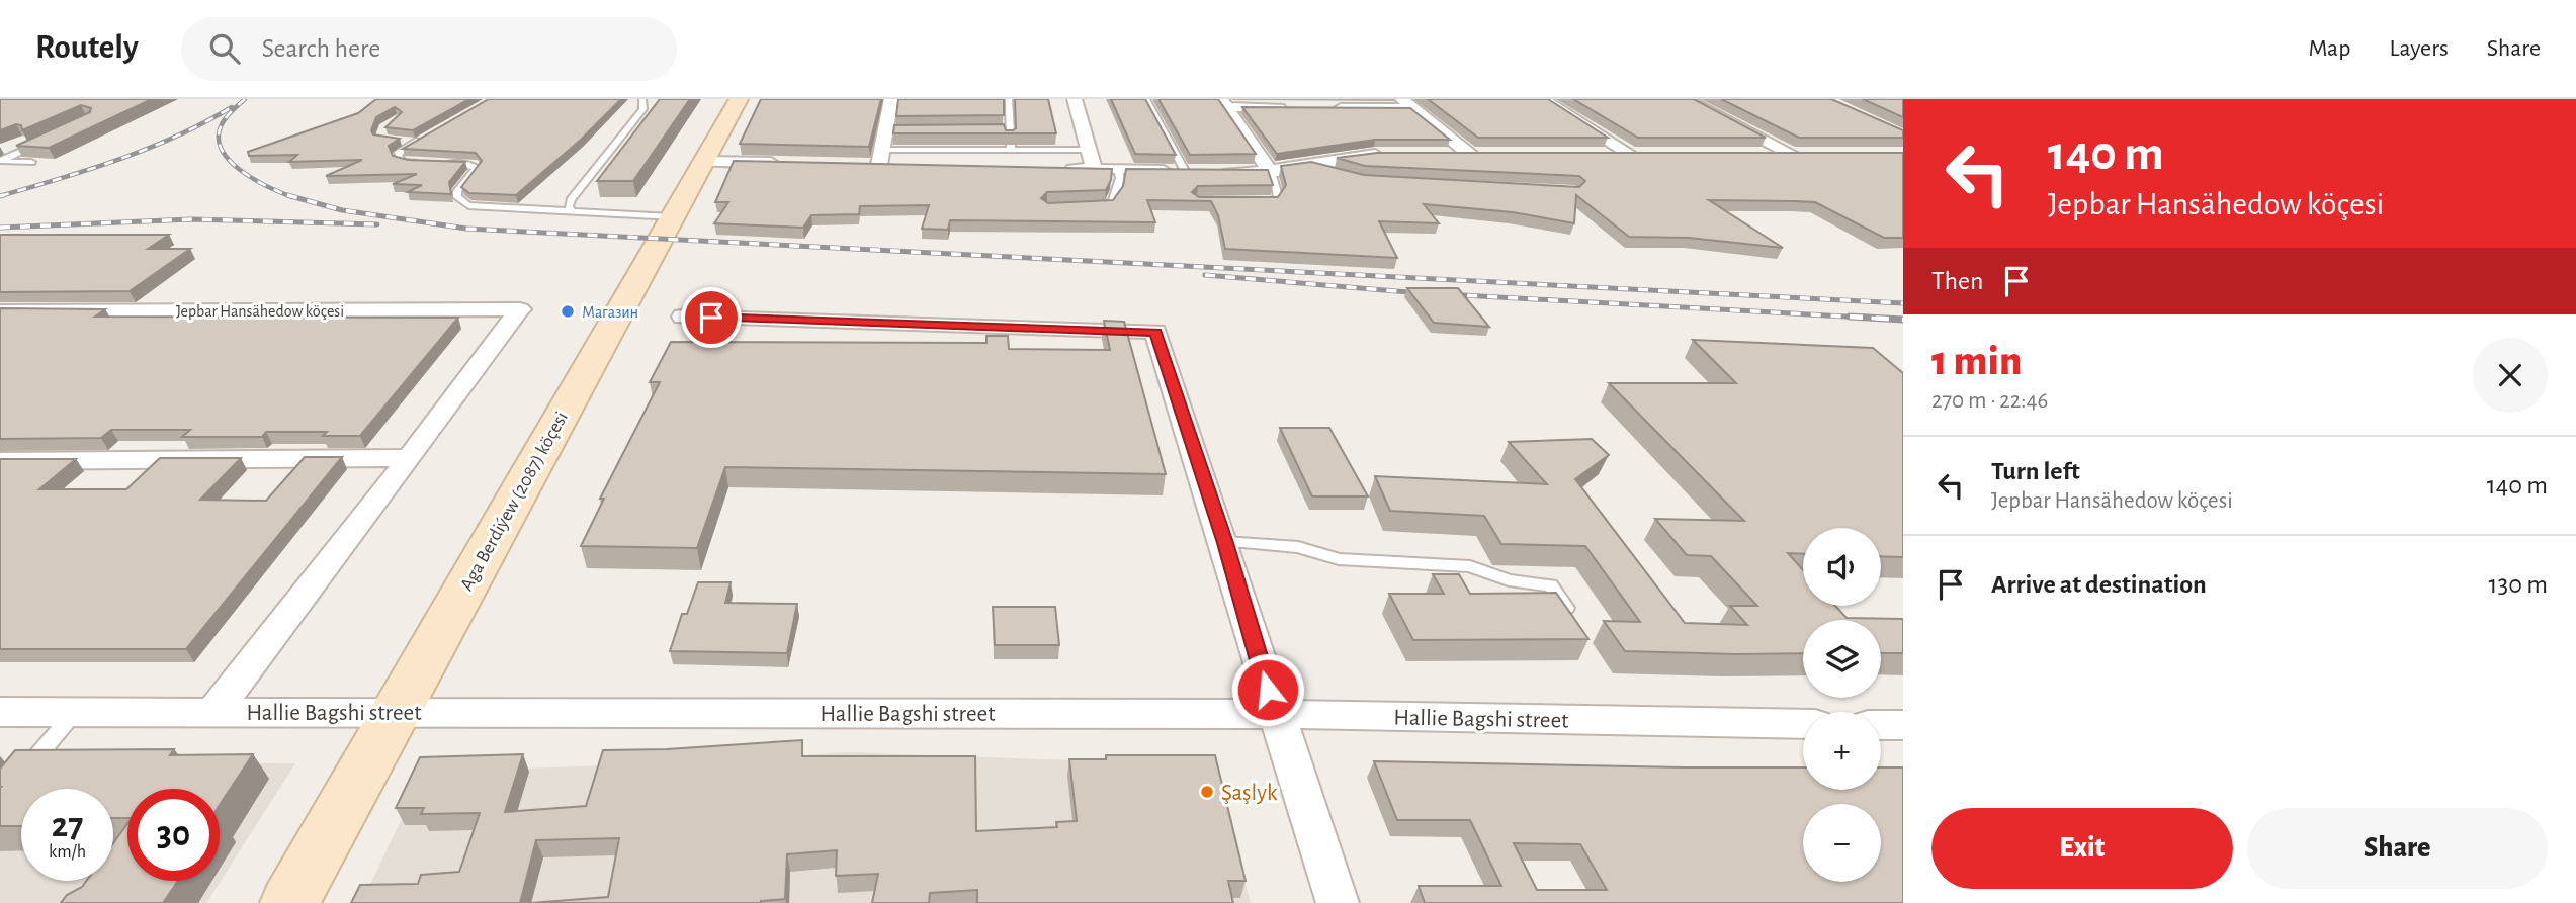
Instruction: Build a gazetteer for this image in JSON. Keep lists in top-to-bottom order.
{
  "streets": {
    "street": ["Jepbar Hansähedow köçesi", "Aga Berdiýew (2087) köçesi", "Hallie Bagshi street"]
  },
  "crossings": [
    ["Aga Berdiýew (2087) köçesi", "Hallie Bagshi street"]
  ],
  "places": ["Магазин", "Şaşlyk"],
  "page": {
    "header": "Routely",
    "search": "Search here",
    "nav": ["Map", "Layers", "Share"],
    "turn": ["140 m", "Jepbar Hansähedow köçesi"],
    "then": "Then",
    "heading": ["1 min", "270 m · 22:46"],
    "list": [
      {
        "name": "Turn left",
        "note": "Jepbar Hansähedow köçesi",
        "value": "140 m"
      },
      {
        "name": "Arrive at destination",
        "value": "130 m"
      }
    ],
    "map_buttons": ["+", "−"],
    "speed": "27 km/h",
    "limit": "30",
    "buttons": ["Exit", "Share"]
  }
}
